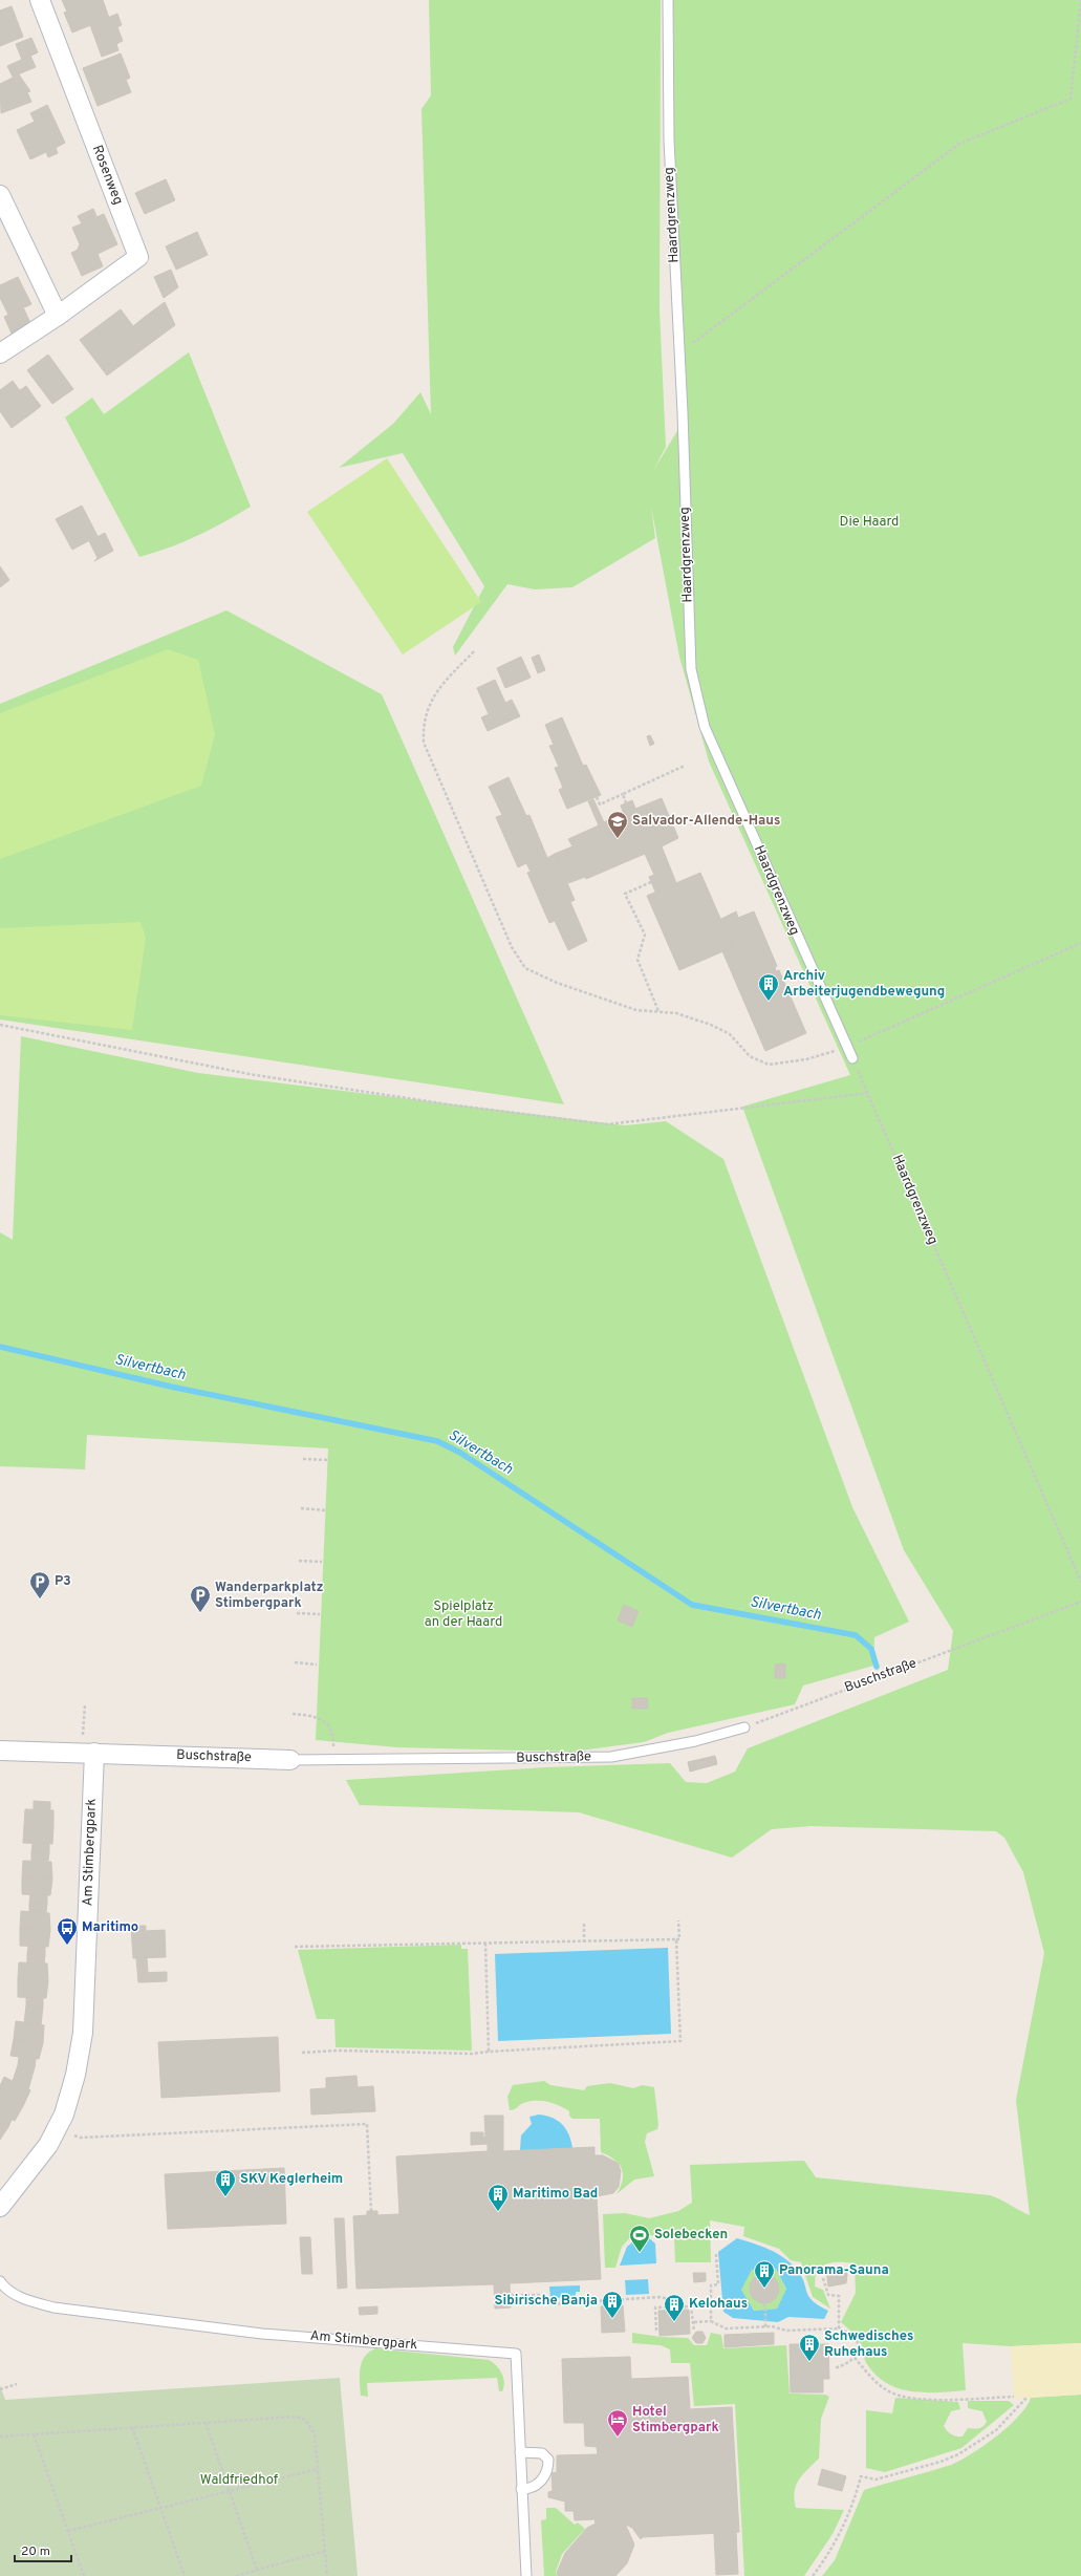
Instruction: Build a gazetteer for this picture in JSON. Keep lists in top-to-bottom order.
{
  "streets": {
    "street": ["Rosenweg", "Buschstraße", "Am Stimbergpark"],
    "lane": ["Haardgrenzweg"]
  },
  "crossings": [
    ["Buschstraße", "Am Stimbergpark"]
  ],
  "water": ["Silvertbach"],
  "parks": ["Die Haard", "Spielplatz an der Haard", "Waldfriedhof"],
  "places": {
    "school or university": ["Salvador-Allende-Haus"],
    "building": [
      "Archiv Arbeiterjugendbewegung",
      "SKV Keglerheim",
      "Maritimo Bad",
      "Panorama-Sauna",
      "Sibirische Banja",
      "Kelohaus",
      "Schwedisches Ruhehaus"
    ],
    "parking": ["P3", "Wanderparkplatz Stimbergpark"],
    "bus stop": ["Maritimo"],
    "sports": ["Solebecken"],
    "hotel": ["Hotel Stimbergpark"]
  },
  "scale_bar": "20 m"
}
